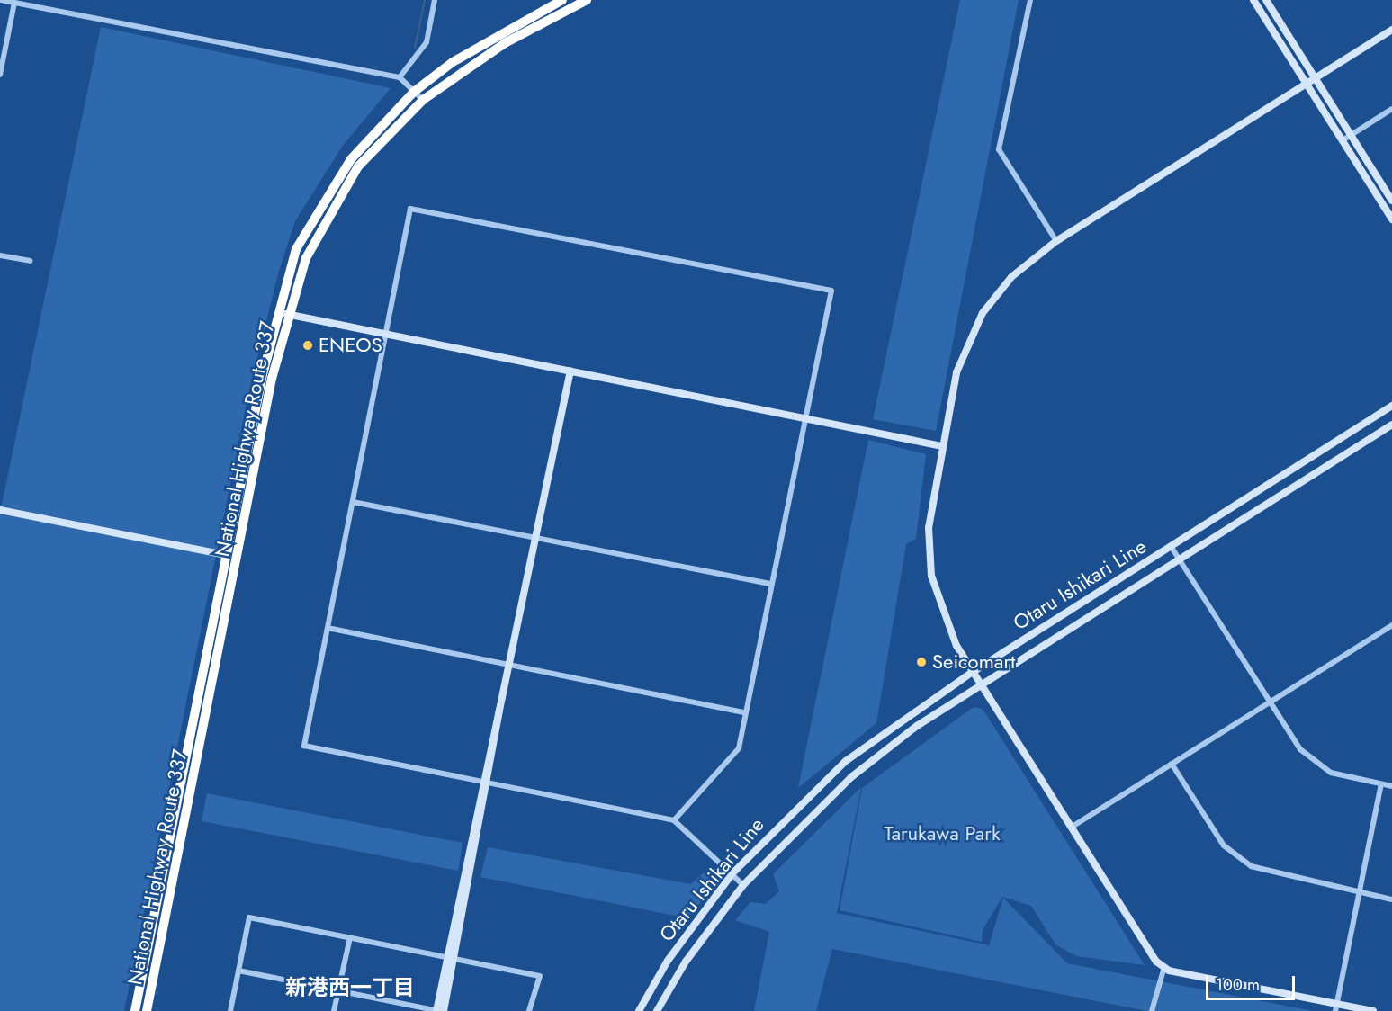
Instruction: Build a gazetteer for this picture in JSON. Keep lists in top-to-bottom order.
{
  "streets": {
    "highway": ["National Highway Route 337"],
    "street": ["Otaru Ishikari Line"]
  },
  "districts": ["新港西一丁目"],
  "parks": ["Tarukawa Park"],
  "places": ["ENEOS", "Seicomart"],
  "scale_bar": "100 m"
}
